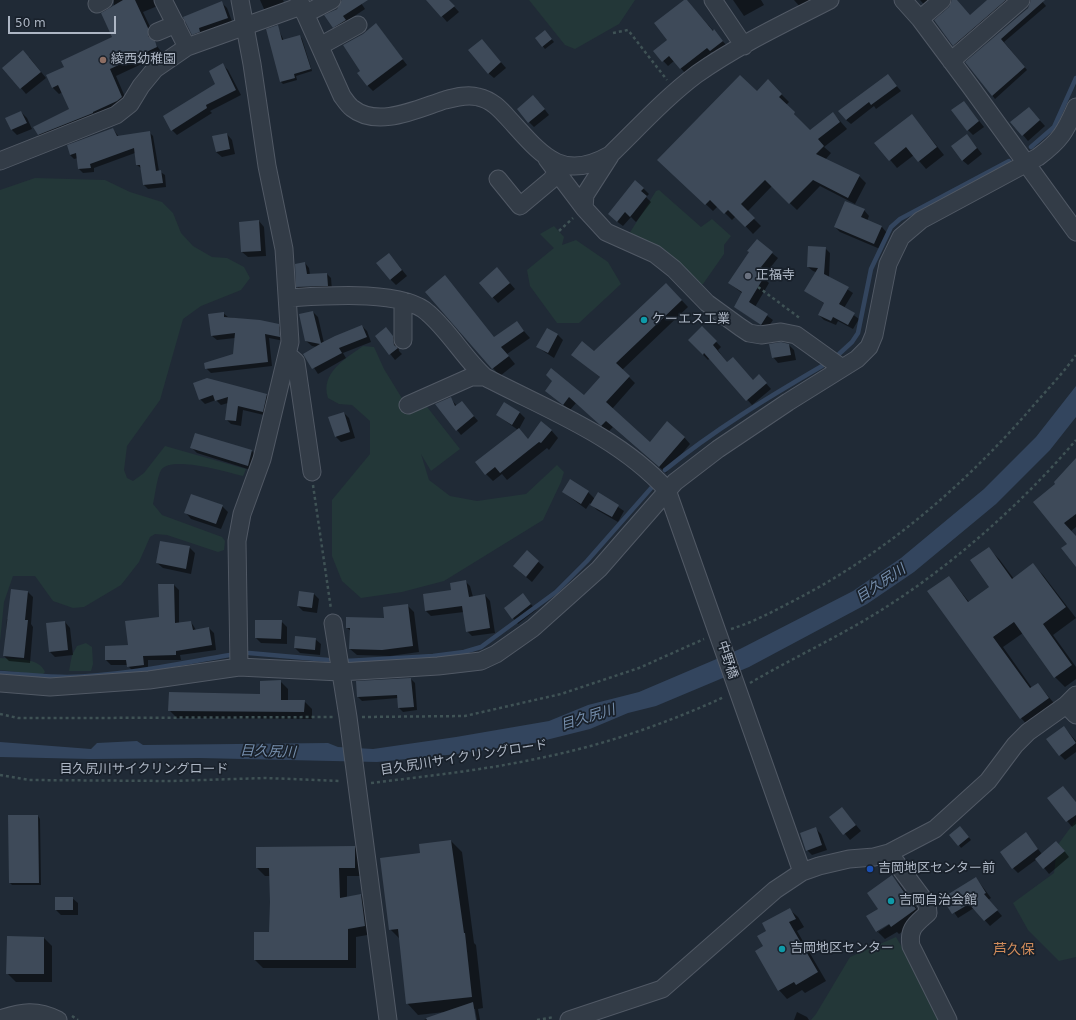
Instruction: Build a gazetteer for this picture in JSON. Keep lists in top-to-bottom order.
{
  "streets": {
    "street": ["中野橋"],
    "path": ["目久尻川サイクリングロード"]
  },
  "crossings": [
    ["中野橋", "目久尻川サイクリングロード"]
  ],
  "districts": ["芦久保"],
  "water": ["目久尻川"],
  "places": [
    "綾西幼稚園",
    "正福寺",
    "ケーエス工業",
    "吉岡地区センター前",
    "吉岡自治会館",
    "吉岡地区センター"
  ],
  "scale_bar": "50 m"
}
